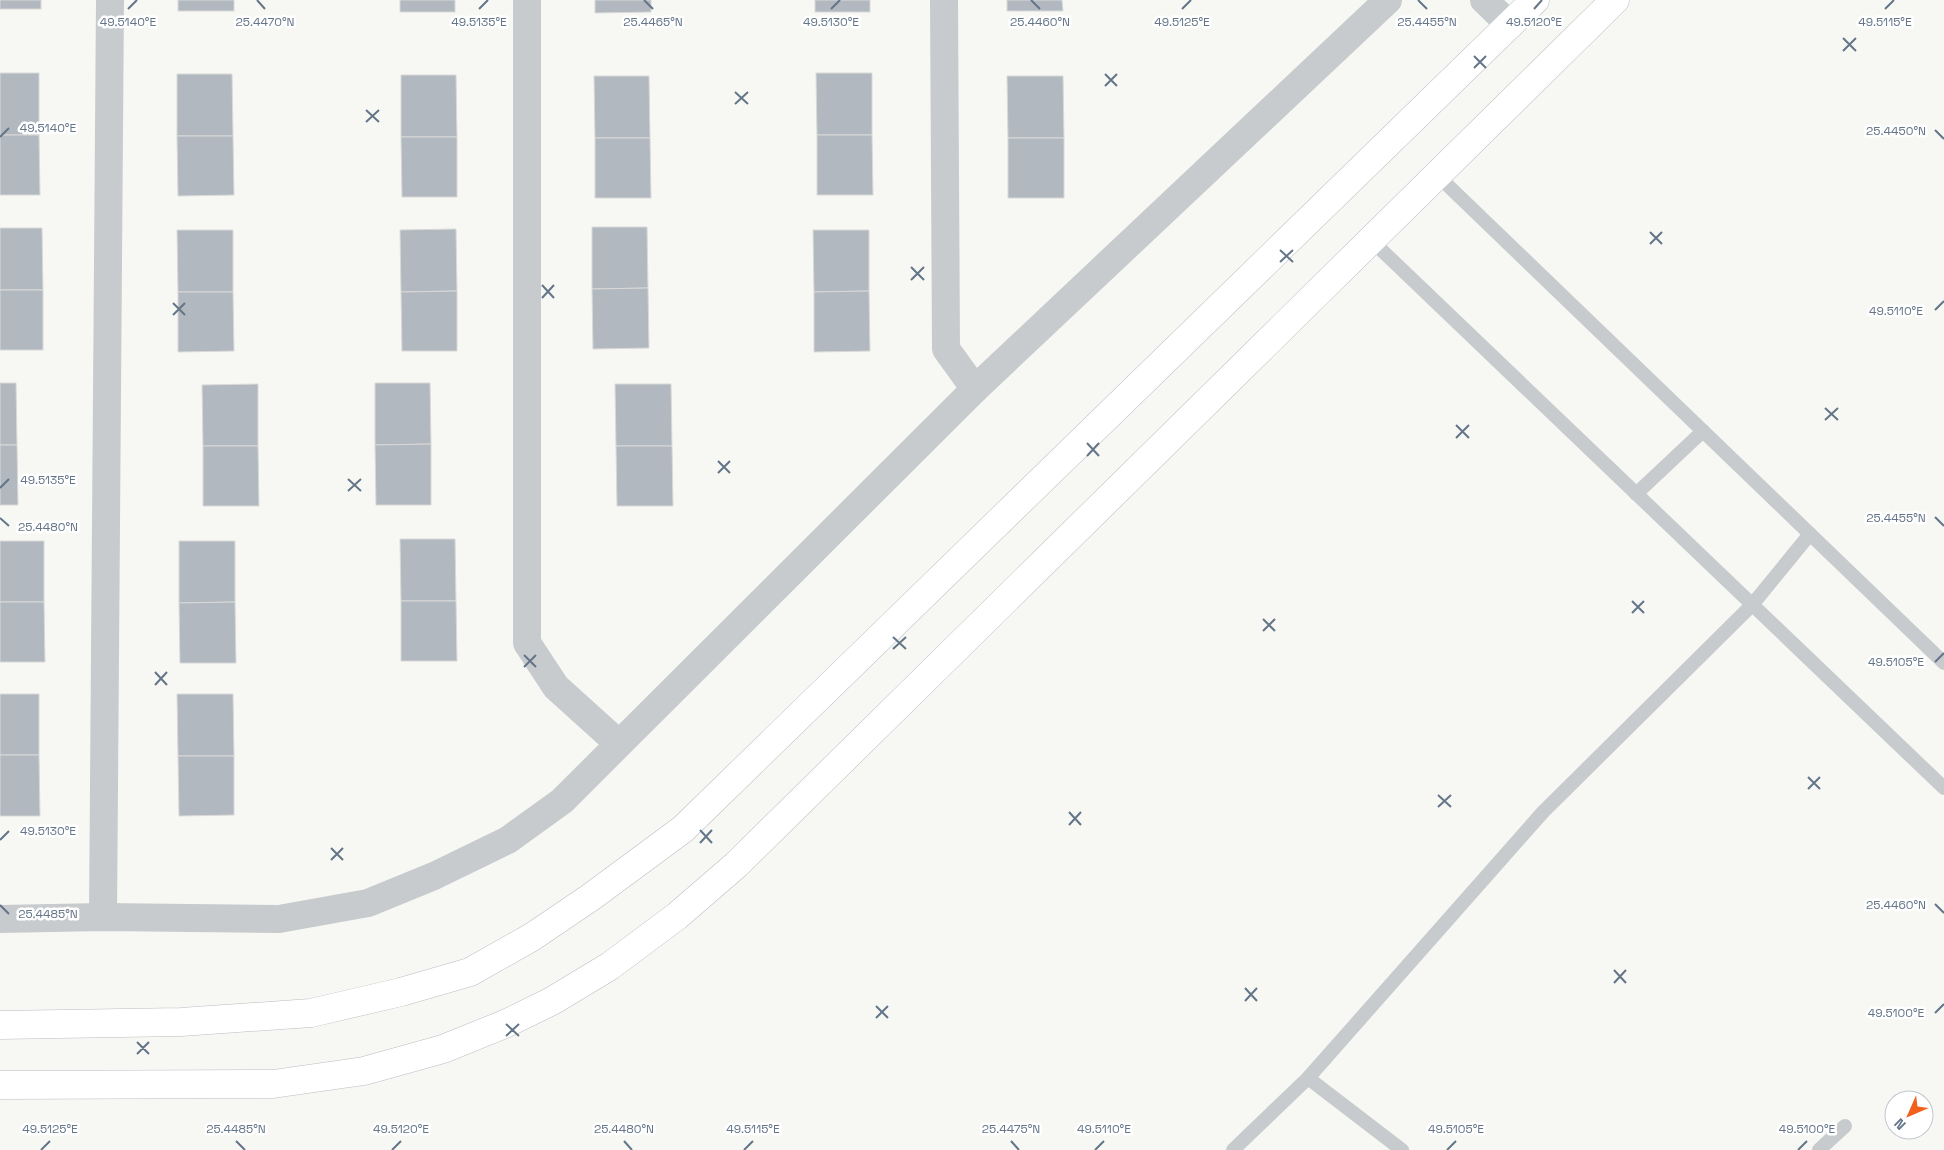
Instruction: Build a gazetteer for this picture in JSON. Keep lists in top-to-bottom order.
{
  "north": "bottom left",
  "coordinates": [
    "49.5140°E",
    "25.4470°N",
    "49.5135°E",
    "25.4465°N",
    "49.5130°E",
    "25.4460°N",
    "49.5125°E",
    "25.4455°N",
    "49.5115°E",
    "49.5120°E",
    "25.4450°N",
    "49.5110°E",
    "25.4480°N",
    "49.5105°E",
    "25.4485°N",
    "49.5100°E",
    "25.4475°N"
  ]
}
